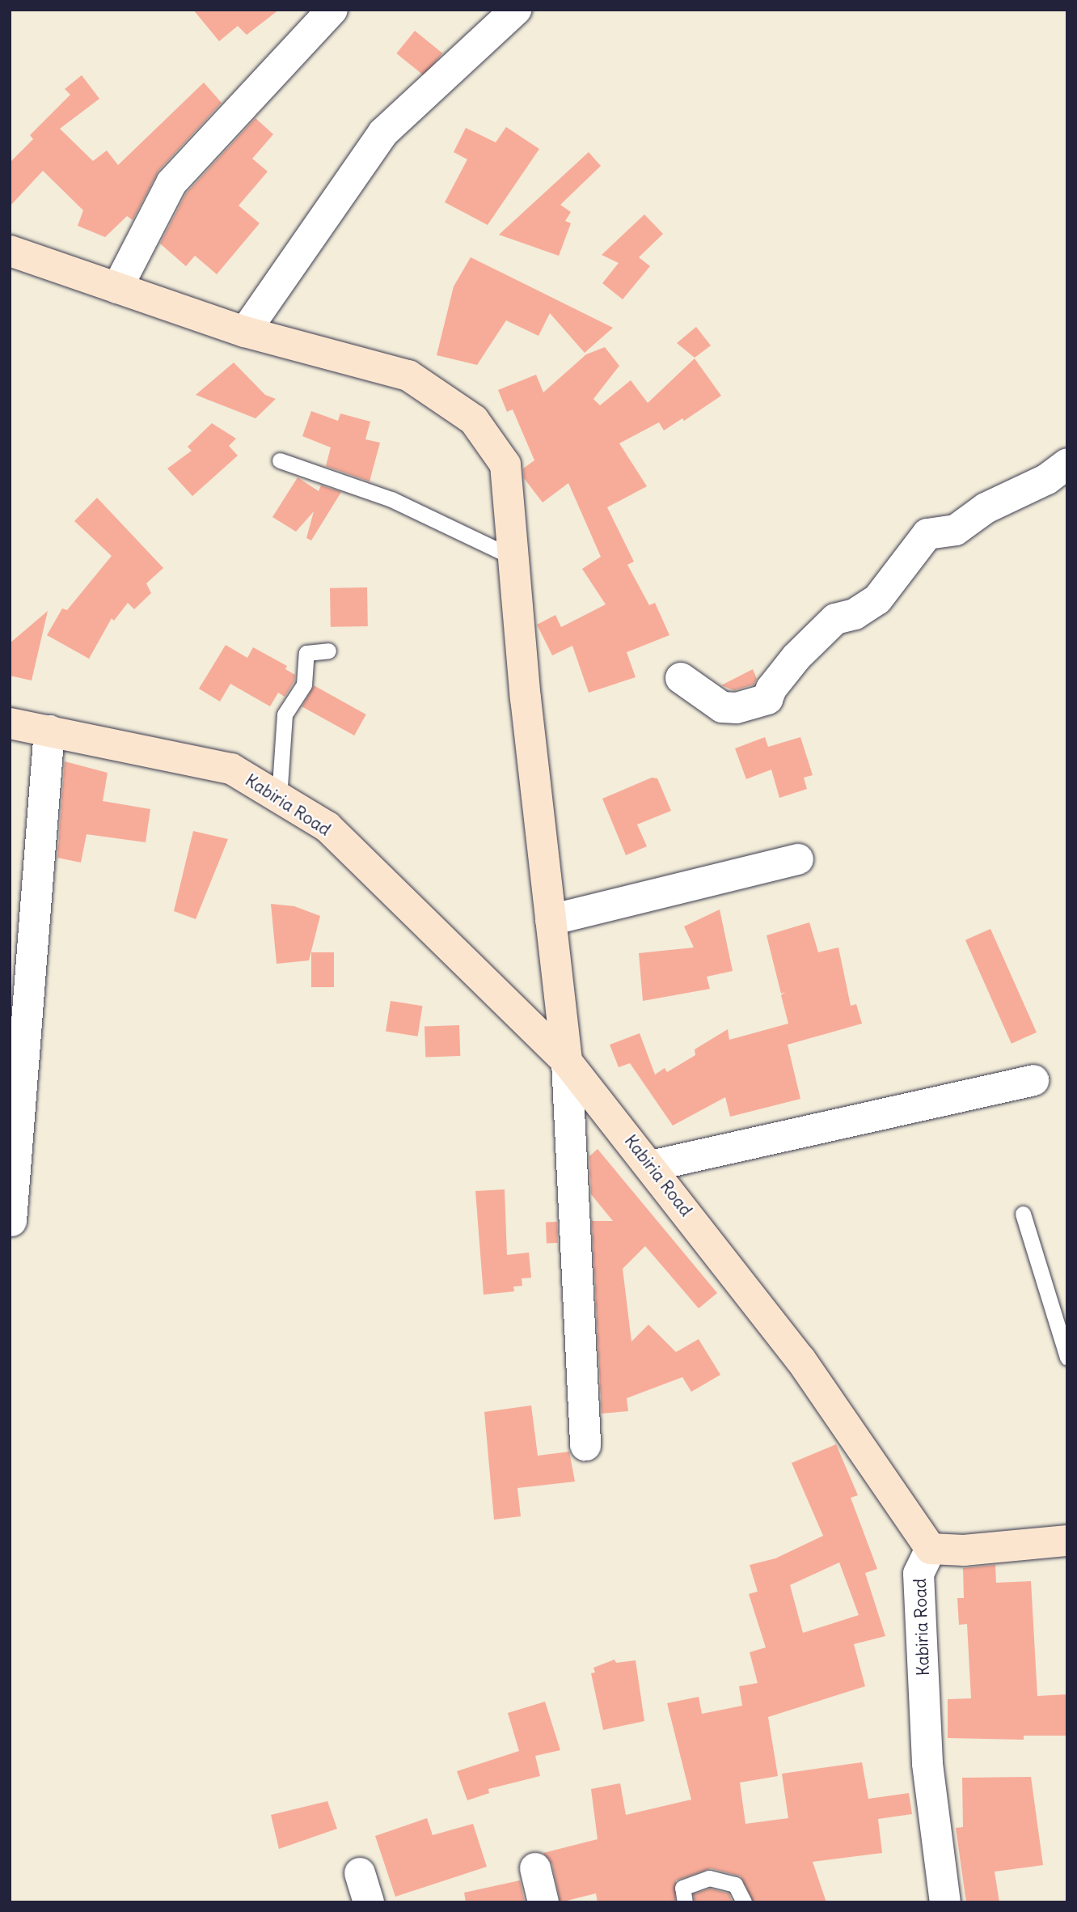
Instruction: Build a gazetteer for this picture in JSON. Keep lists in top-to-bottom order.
{
  "streets": {
    "main road": ["Kabiria Road"]
  }
}
